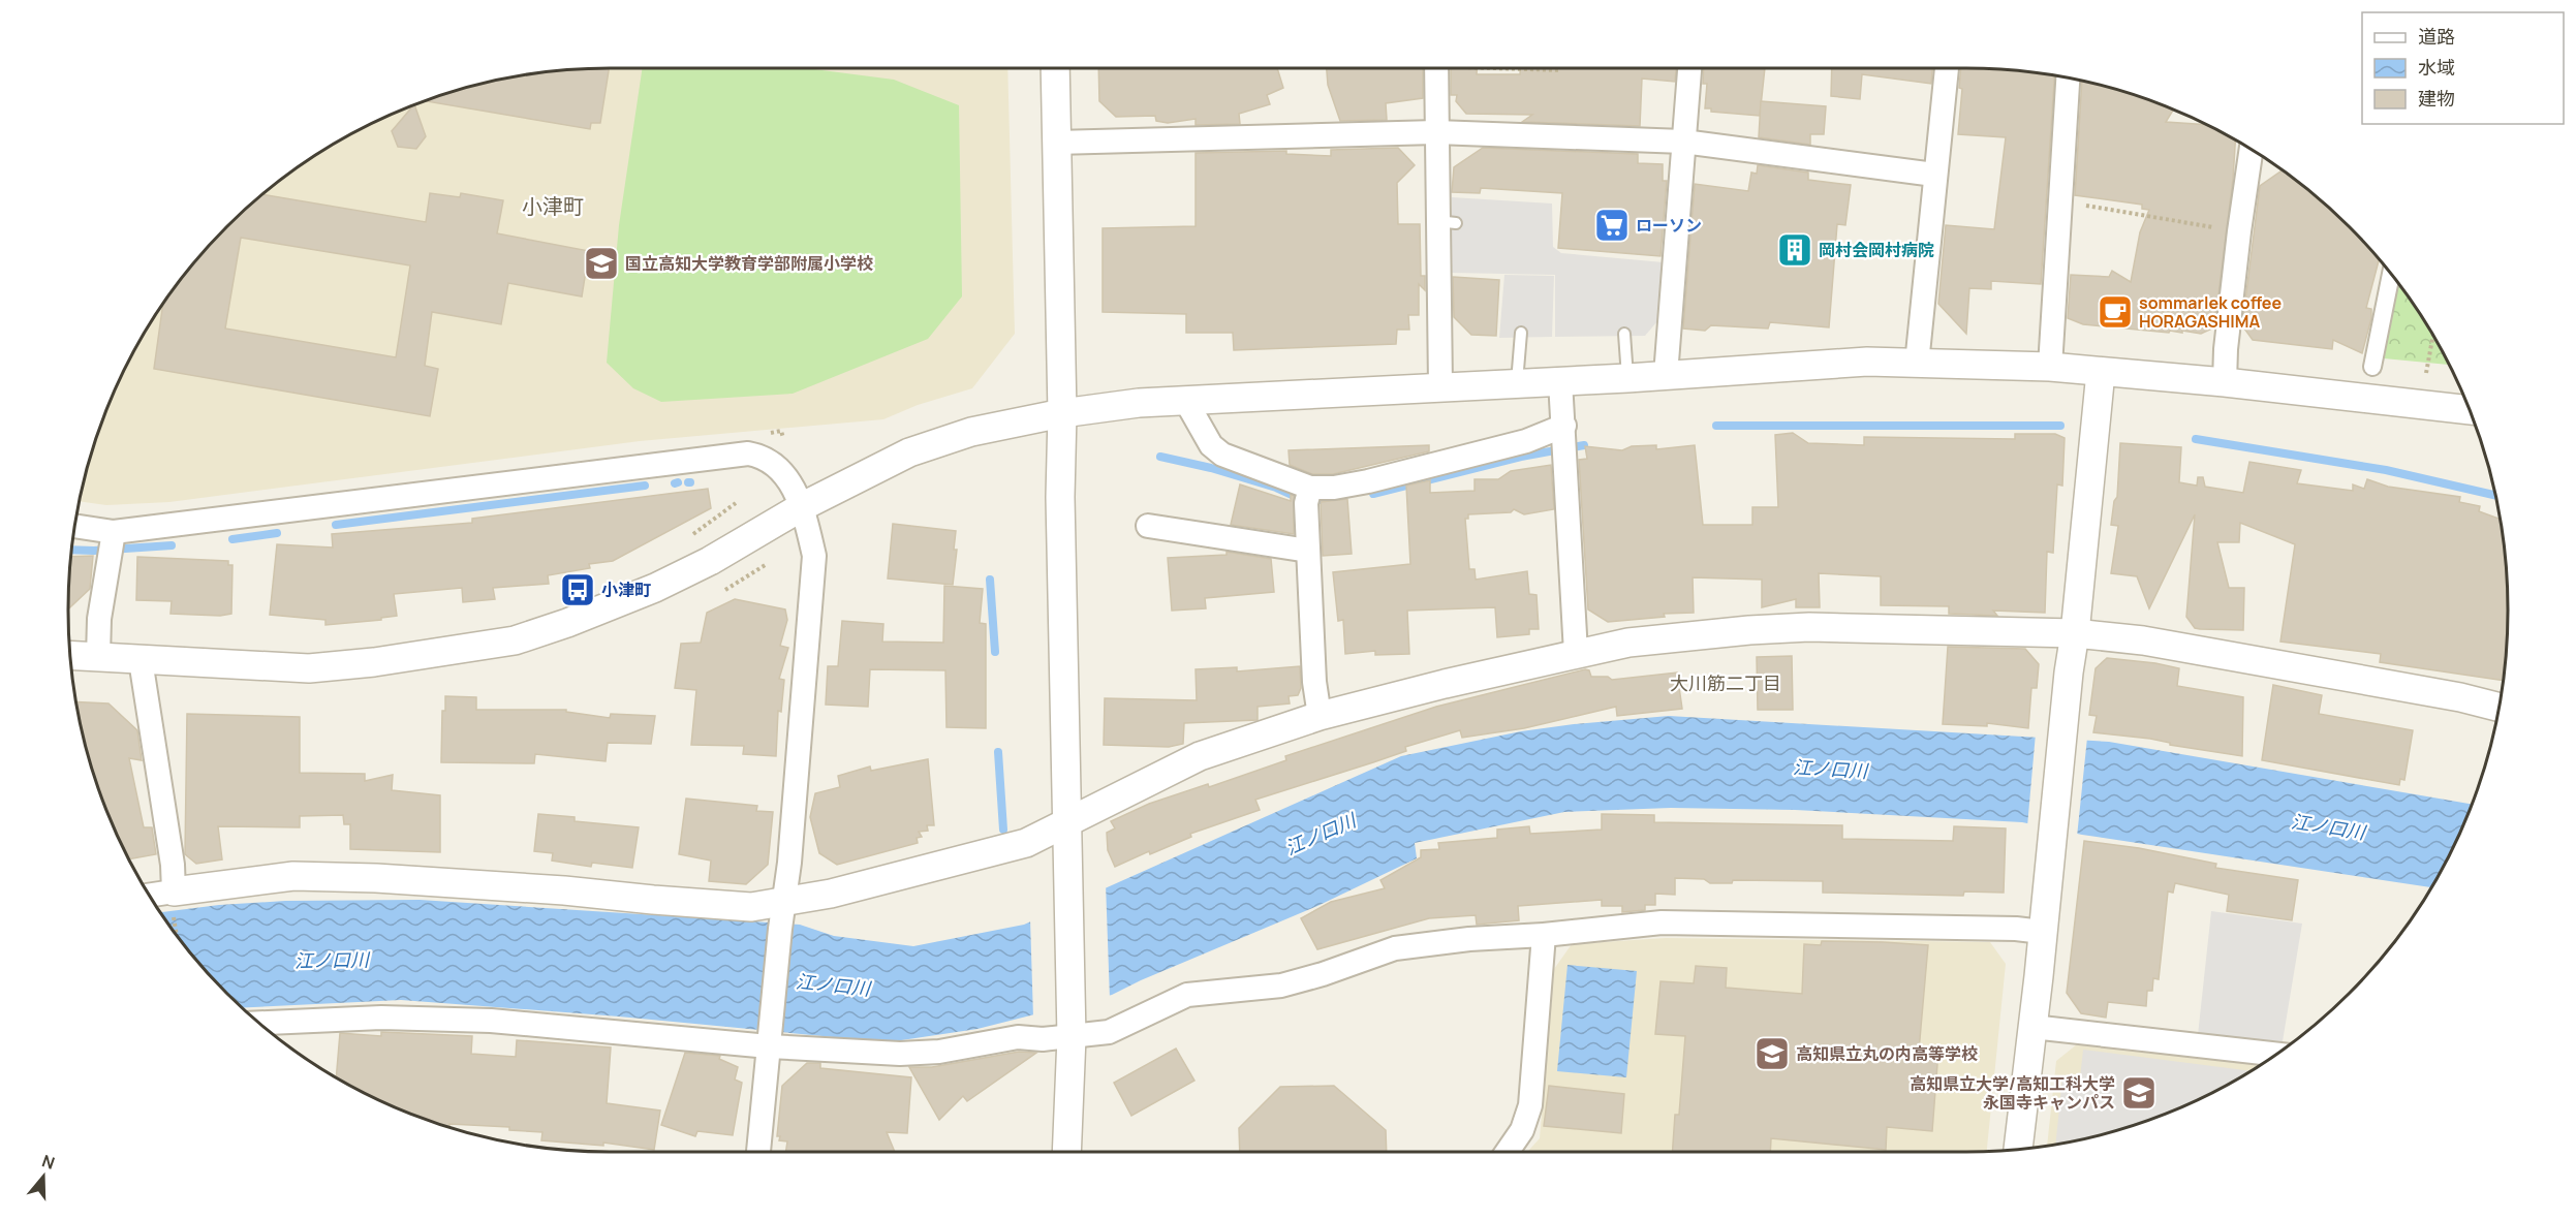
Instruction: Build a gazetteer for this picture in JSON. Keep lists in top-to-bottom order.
{
  "districts": ["小津町", "大川筋二丁目"],
  "water": ["江ノ口川"],
  "places": {
    "supermarket": ["ローソン"],
    "building": ["岡村会岡村病院"],
    "school or university": ["国立高知大学教育学部附属小学校", "高知県立丸の内高等学校", "高知県立大学/高知工科大学 永国寺キャンパス"],
    "cafe": ["sommarlek coffee HORAGASHIMA"],
    "bus stop": ["小津町"]
  },
  "legend": ["道路", "水域", "建物"],
  "north": "top"
}
